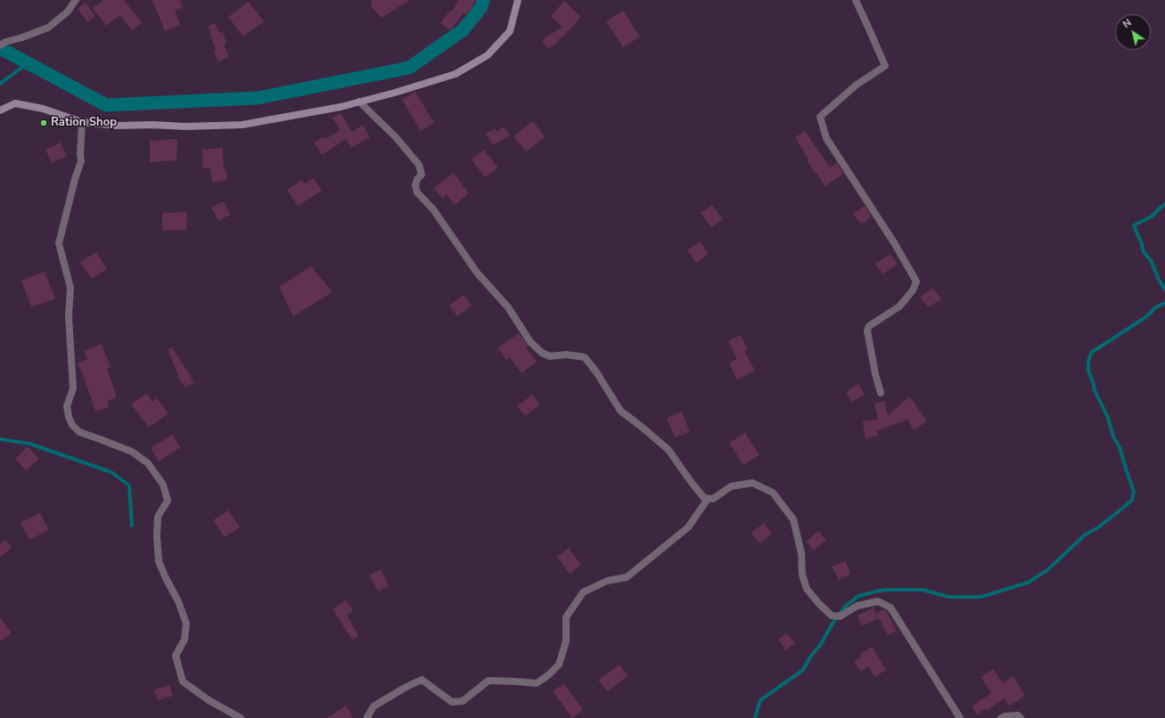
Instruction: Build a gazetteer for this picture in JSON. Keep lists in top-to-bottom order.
{
  "places": ["Ration Shop"],
  "north": "top left"
}
